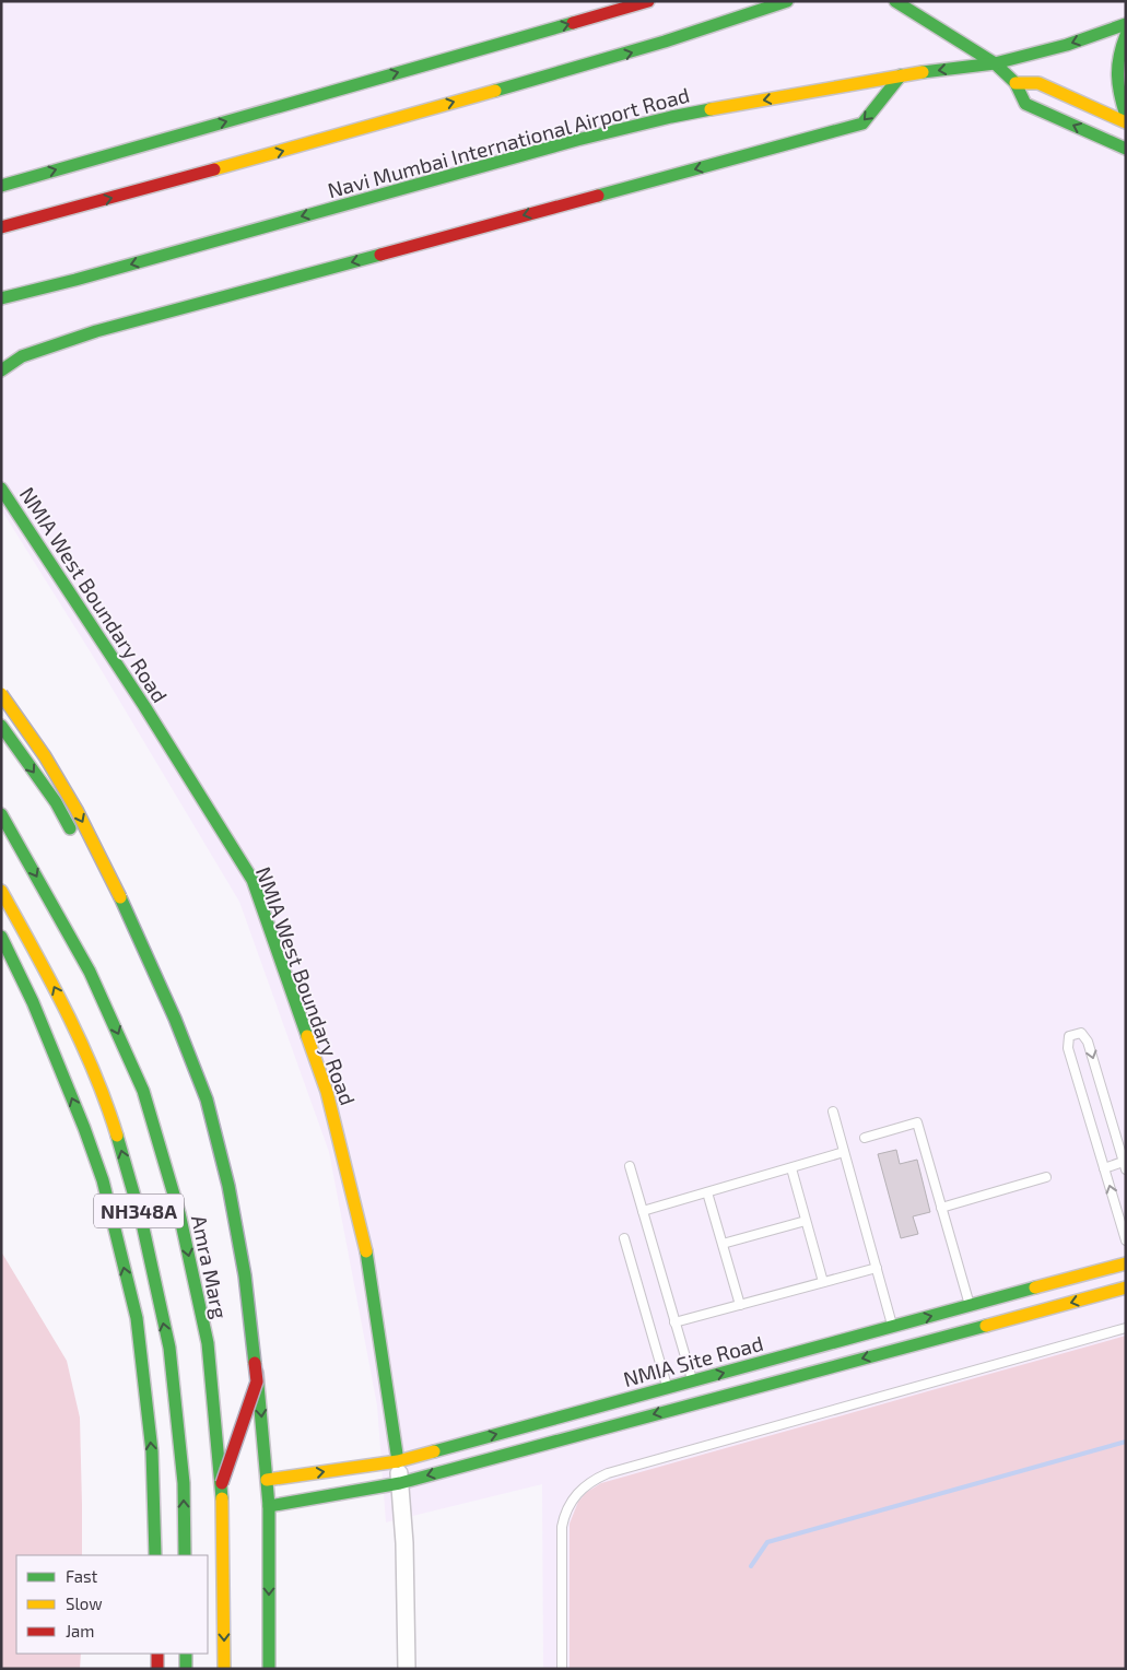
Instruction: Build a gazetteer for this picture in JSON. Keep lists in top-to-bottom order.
{
  "streets": {
    "main road": [
      "Navi Mumbai International Airport Road",
      "NMIA West Boundary Road",
      "NH348A",
      "Amra Marg",
      "NMIA Site Road"
    ]
  },
  "crossings": [
    ["NMIA West Boundary Road", "NMIA Site Road"]
  ],
  "legend": ["Fast", "Slow", "Jam"]
}
